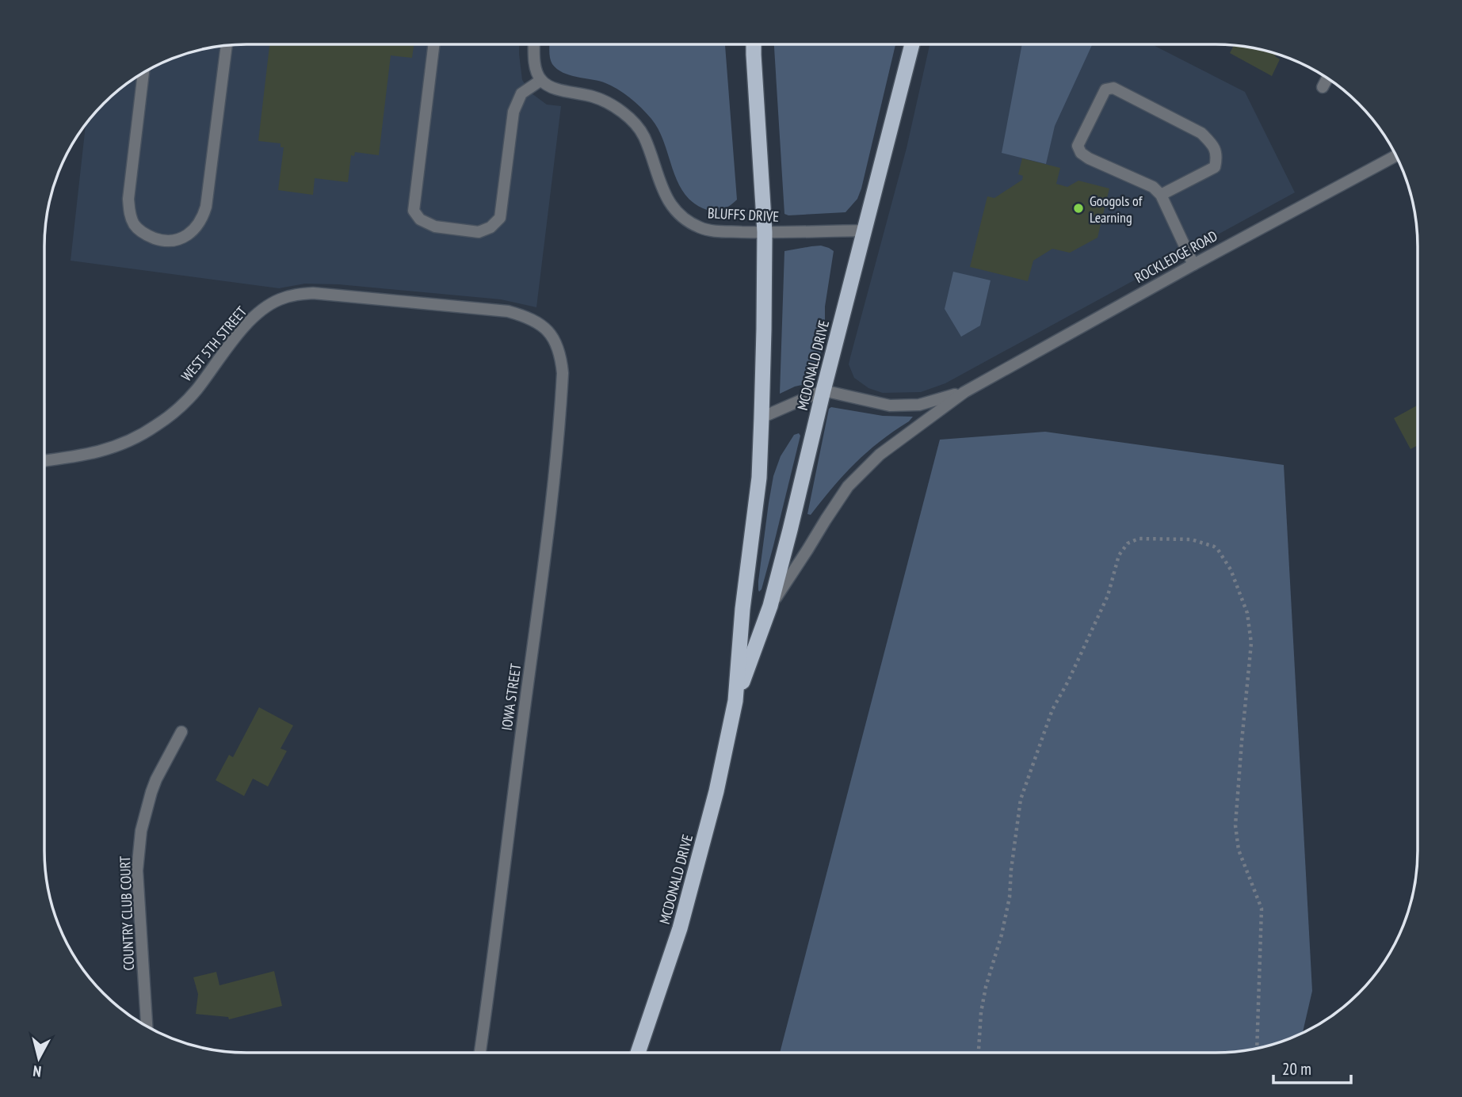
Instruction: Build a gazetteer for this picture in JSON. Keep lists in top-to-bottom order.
{
  "streets": {
    "highway": ["MCDONALD DRIVE"],
    "street": [
      "BLUFFS DRIVE",
      "ROCKLEDGE ROAD",
      "WEST 5TH STREET",
      "IOWA STREET",
      "COUNTRY CLUB COURT"
    ]
  },
  "crossings": [
    ["BLUFFS DRIVE", "MCDONALD DRIVE"],
    ["WEST 5TH STREET", "IOWA STREET"]
  ],
  "places": ["Googols of Learning"],
  "scale_bar": "20 m",
  "north": "bottom"
}
